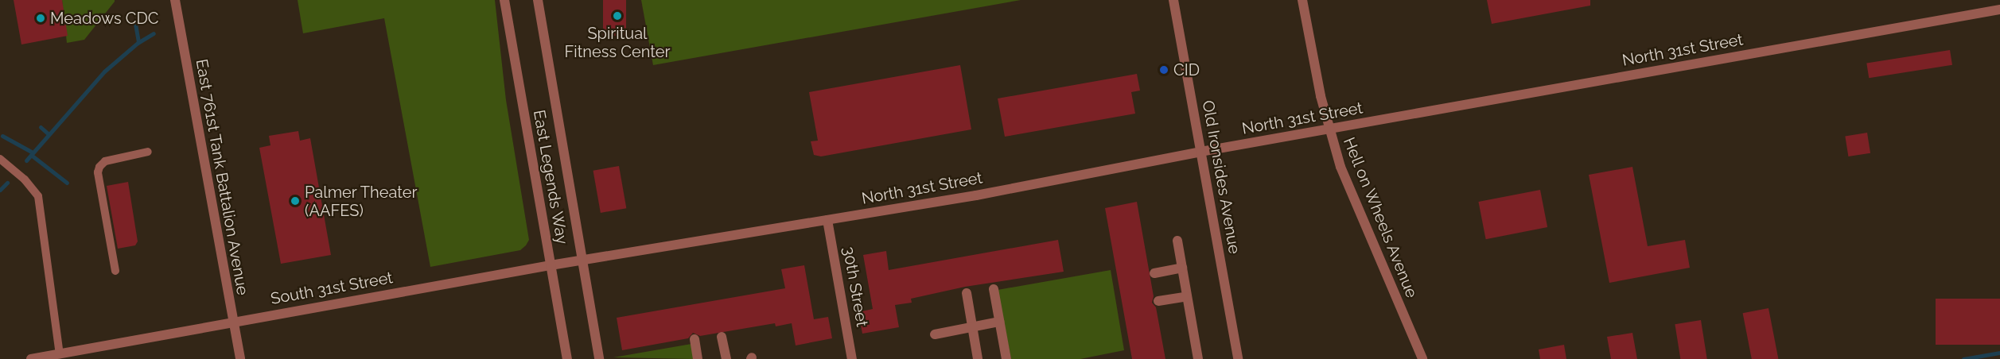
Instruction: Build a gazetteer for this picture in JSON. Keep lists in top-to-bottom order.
{
  "streets": {
    "street": [
      "North 31st Street",
      "East 761st Tank Battalion Avenue",
      "East Legends Way",
      "Old Ironsides Avenue",
      "Hell on Wheels Avenue",
      "30th Street",
      "South 31st Street"
    ]
  },
  "crossings": [
    ["North 31st Street", "East Legends Way"],
    ["North 31st Street", "Old Ironsides Avenue"],
    ["North 31st Street", "Hell on Wheels Avenue"],
    ["North 31st Street", "30th Street"],
    ["North 31st Street", "South 31st Street"],
    ["East 761st Tank Battalion Avenue", "South 31st Street"],
    ["East Legends Way", "South 31st Street"]
  ],
  "places": [
    "Spiritual Fitness Center",
    "Meadows CDC",
    "CID",
    "Palmer Theater (AAFES)"
  ]
}
